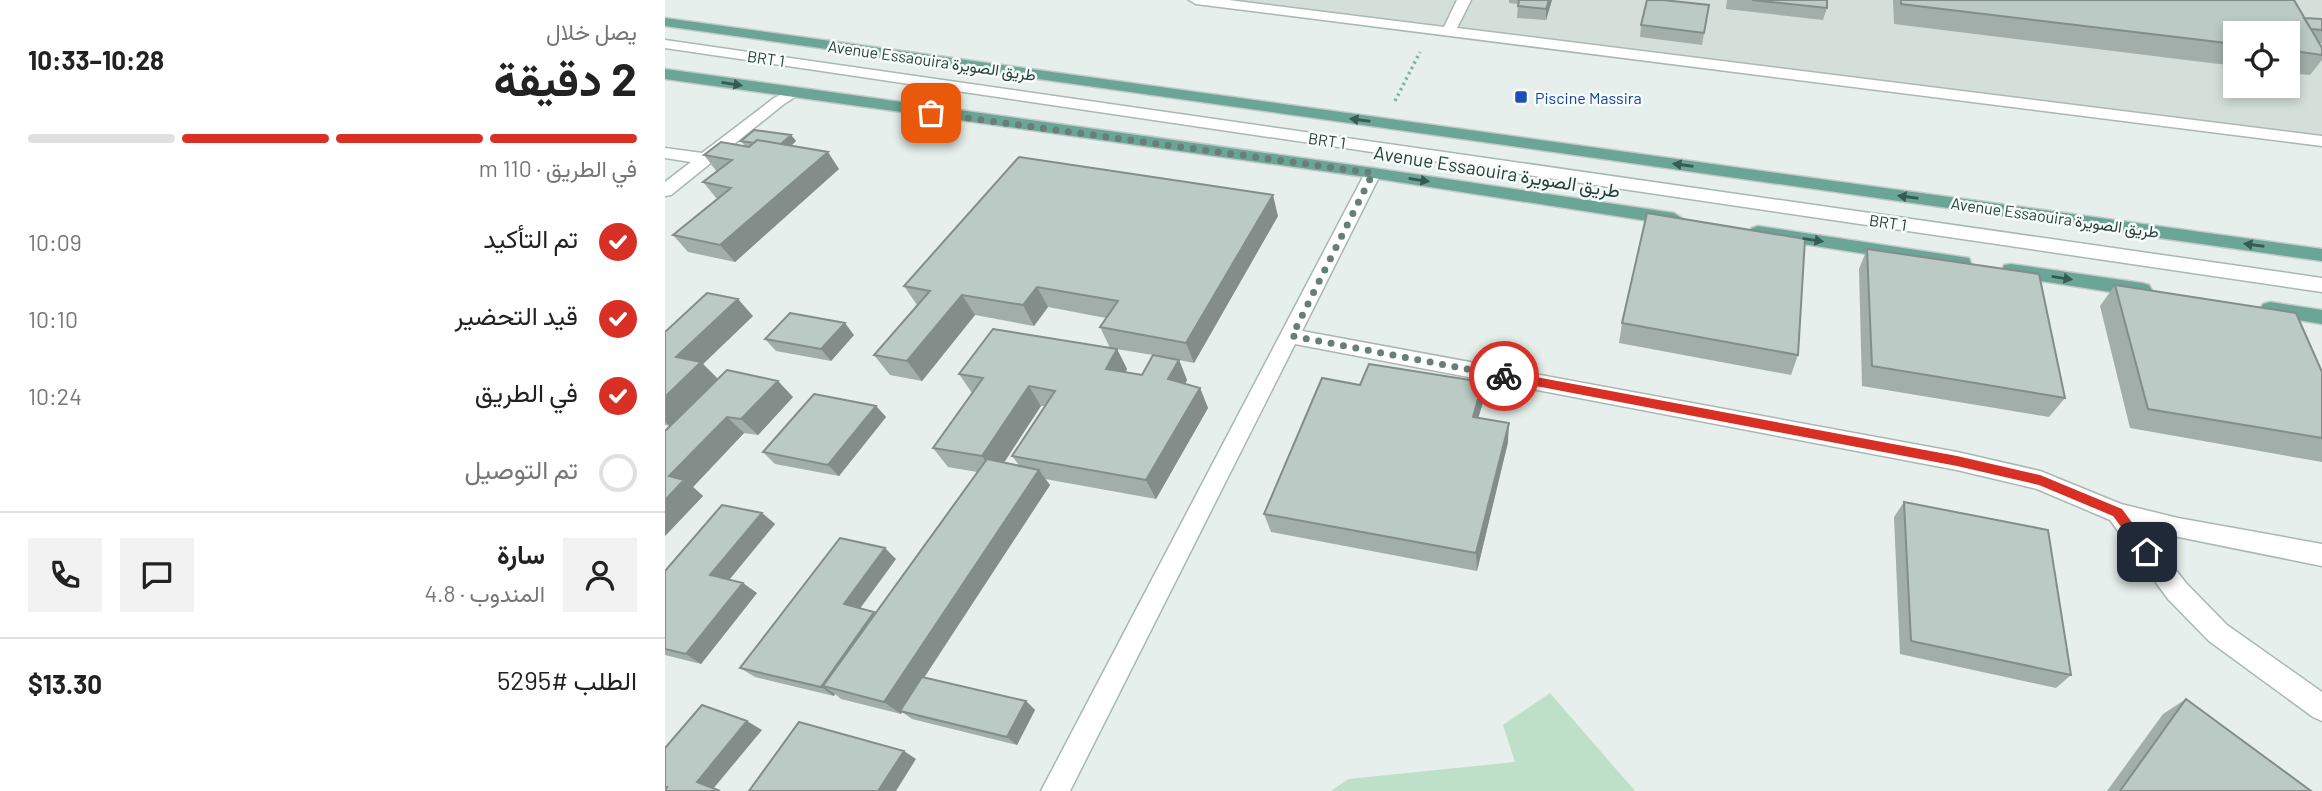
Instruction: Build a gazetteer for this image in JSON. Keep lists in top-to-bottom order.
{
  "streets": {
    "main road": ["Avenue Essaouira طريق الصويرة"],
    "street": ["BRT 1"]
  },
  "places": {
    "transit": ["Piscine Massira"]
  },
  "page": {
    "heading": ["2 دقيقة", "يصل خلال", "10:28–10:33"],
    "panel": [
      "سارة",
      "المندوب · 4.8",
      "الطلب #5295",
      "$13.30"
    ],
    "bar": "في الطريق · 110 m",
    "list": [
      ["تم التأكيد", "10:09"],
      ["قيد التحضير", "10:10"],
      ["في الطريق", "10:24"],
      "تم التوصيل"
    ]
  }
}
